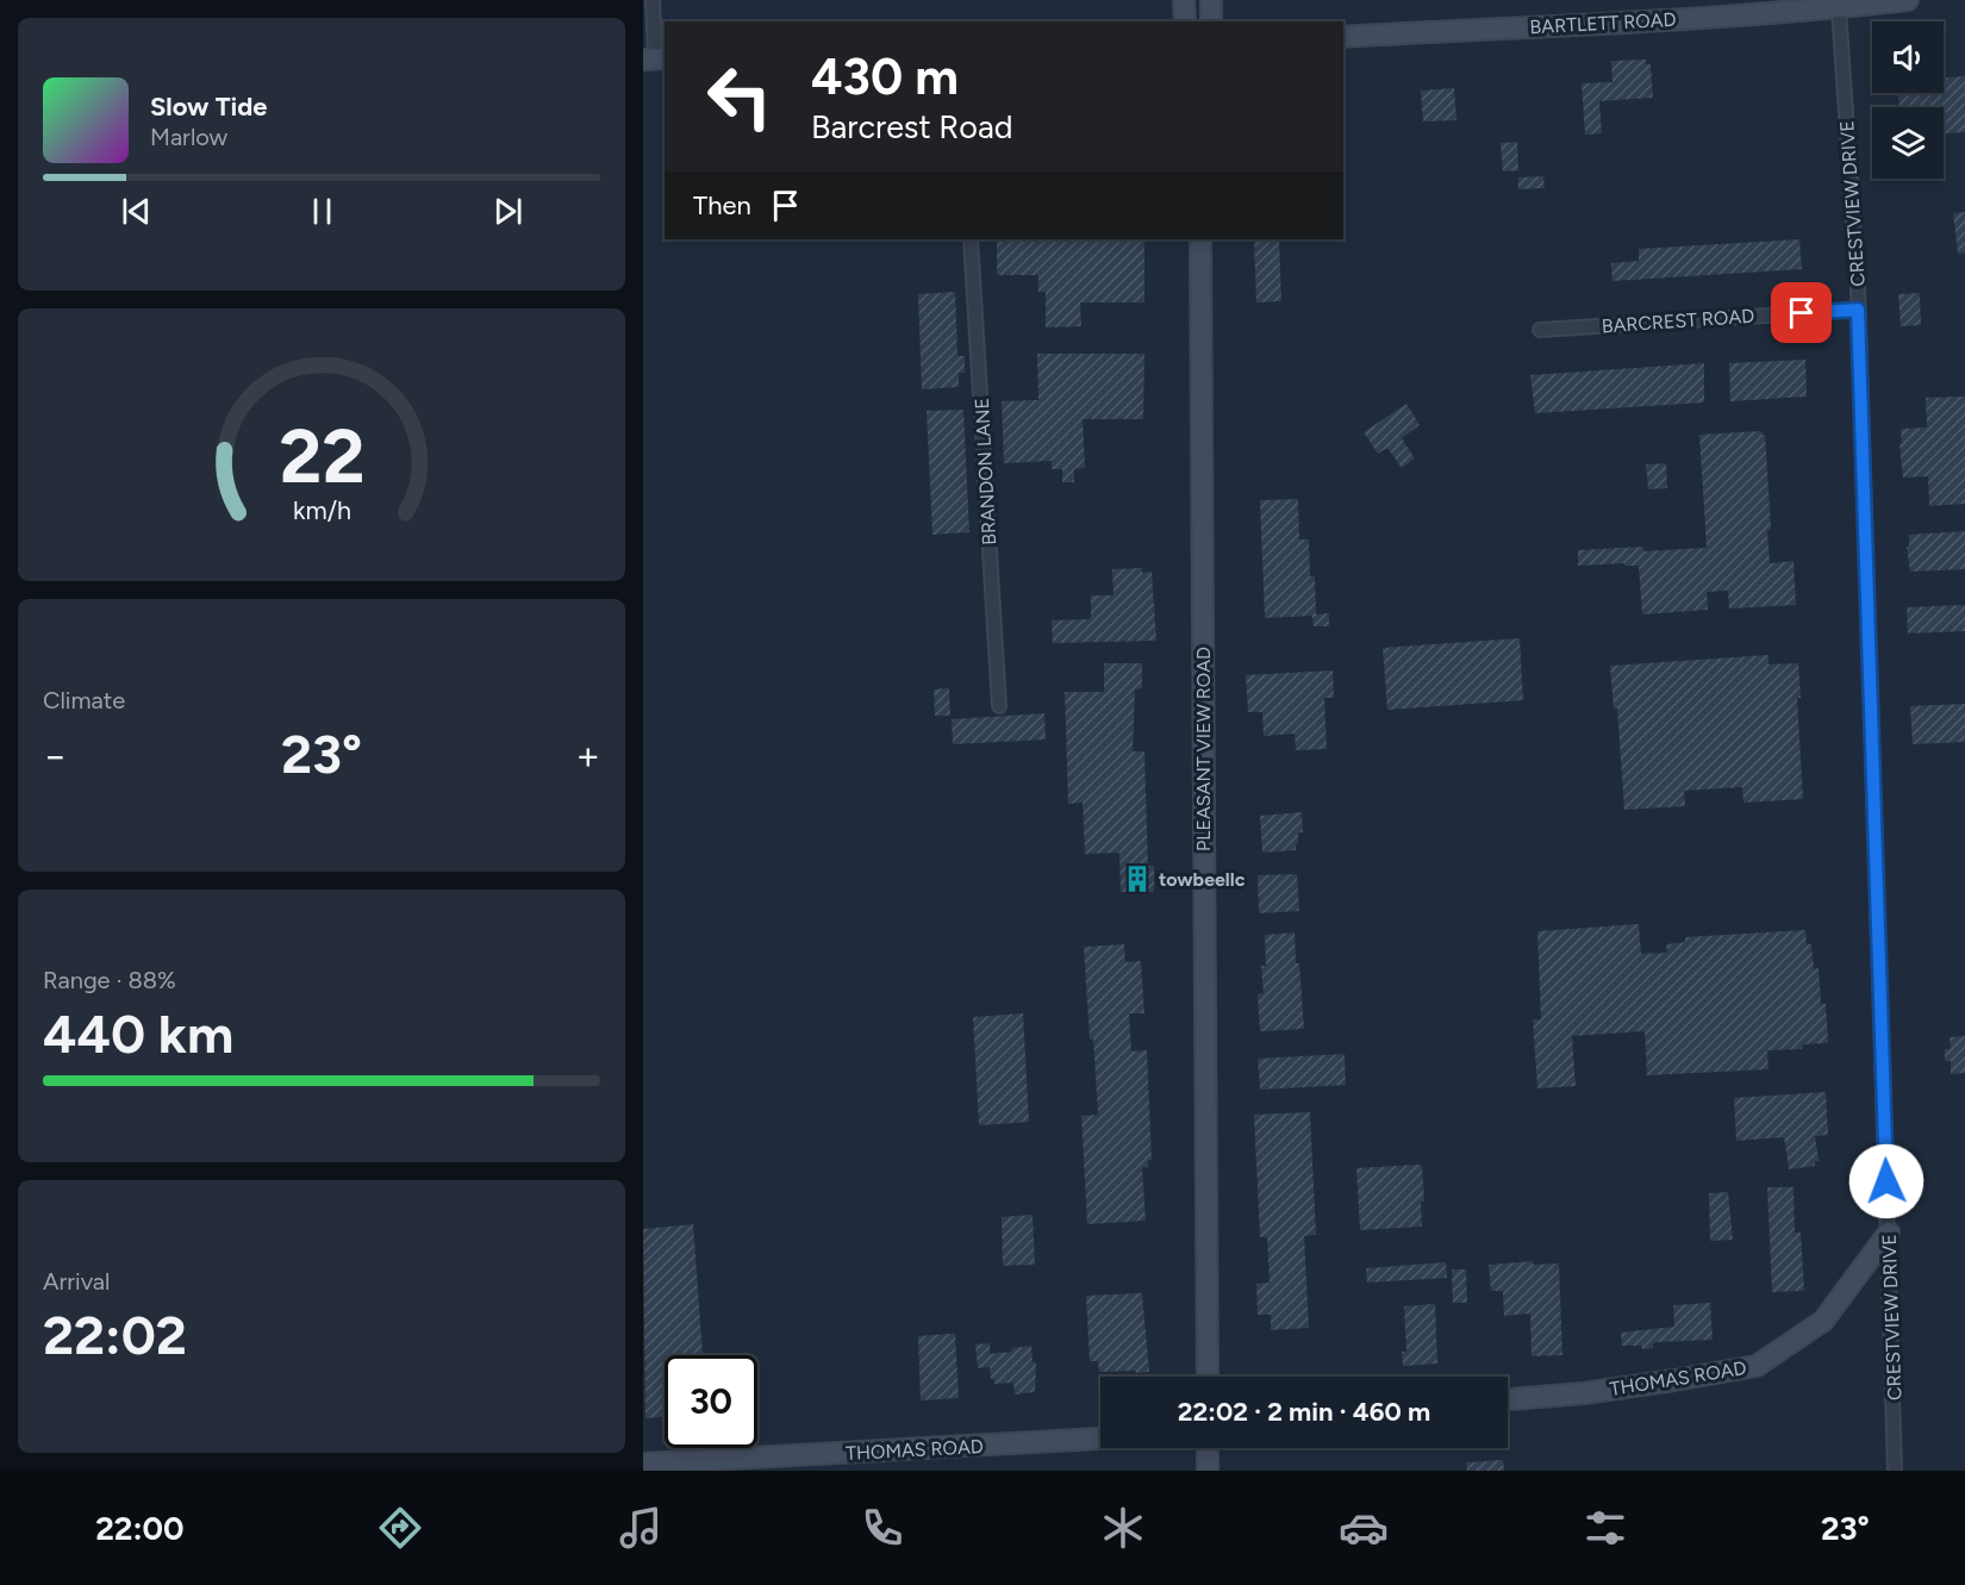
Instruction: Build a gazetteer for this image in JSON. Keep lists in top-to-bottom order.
{
  "streets": {
    "main road": ["BARTLETT ROAD", "PLEASANT VIEW ROAD", "THOMAS ROAD"],
    "street": ["CRESTVIEW DRIVE", "BARCREST ROAD", "BRANDON LANE"]
  },
  "crossings": [
    ["BARTLETT ROAD", "CRESTVIEW DRIVE"],
    ["CRESTVIEW DRIVE", "BARCREST ROAD"],
    ["CRESTVIEW DRIVE", "THOMAS ROAD"]
  ],
  "places": {
    "building": ["towbeellc"]
  },
  "page": {
    "turn": ["430 m", "Barcrest Road"],
    "song": ["Slow Tide", "Marlow"],
    "then": "Then",
    "tile": [
      "Climate",
      ["Range · 88%", "440 km"],
      ["Arrival", "22:02"]
    ],
    "heat": ["−", "23°", "+"],
    "limit": "30",
    "trip": "22:02 · 2 min · 460 m",
    "tabs": ["22:00", "23°"],
    "gauge": ["22", "km/h"]
  }
}
